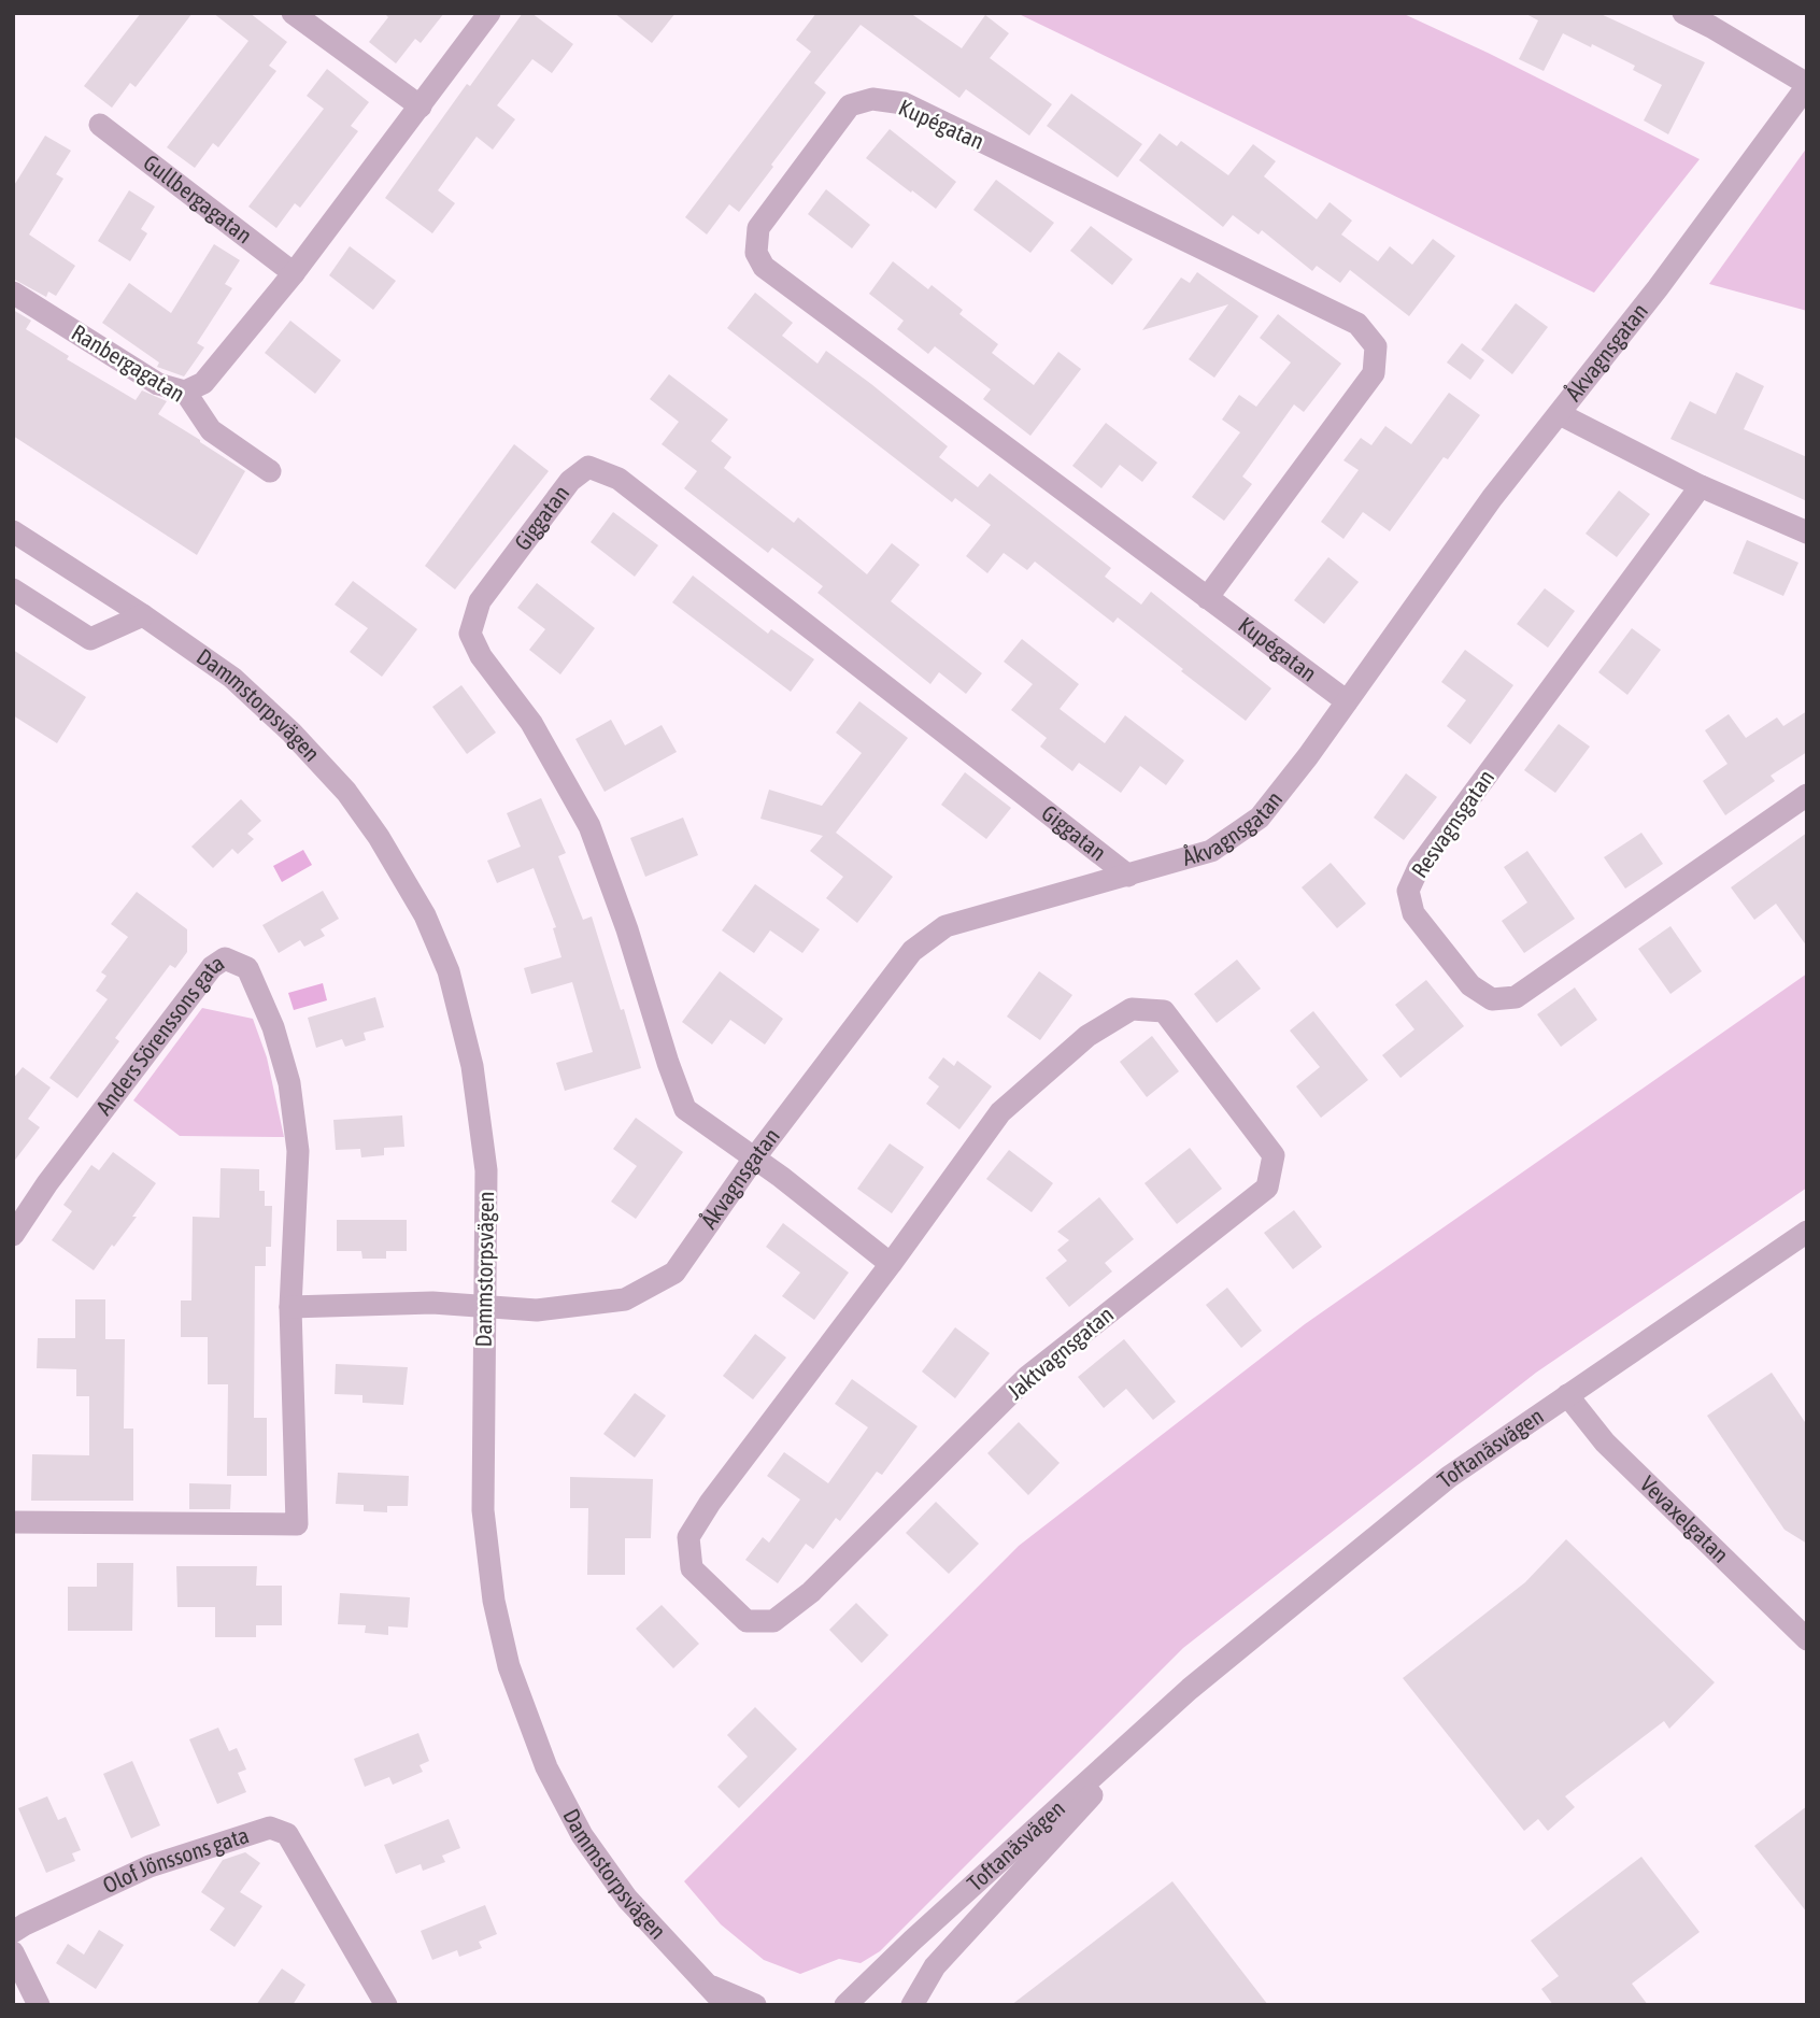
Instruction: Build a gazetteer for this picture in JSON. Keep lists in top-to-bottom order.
{
  "streets": {
    "street": [
      "Kupégatan",
      "Gullbergagatan",
      "Åkvagnsgatan",
      "Ranbergagatan",
      "Giggatan",
      "Dammstorpsvägen",
      "Resvagnsgatan",
      "Anders Sörenssons gata",
      "Jaktvagnsgatan",
      "Toftanäsvägen",
      "Vevaxelgatan",
      "Olof Jönssons gata"
    ]
  },
  "crossings": [
    ["Kupégatan", "Åkvagnsgatan"],
    ["Åkvagnsgatan", "Giggatan"],
    ["Åkvagnsgatan", "Dammstorpsvägen"],
    ["Toftanäsvägen", "Vevaxelgatan"]
  ]
}
